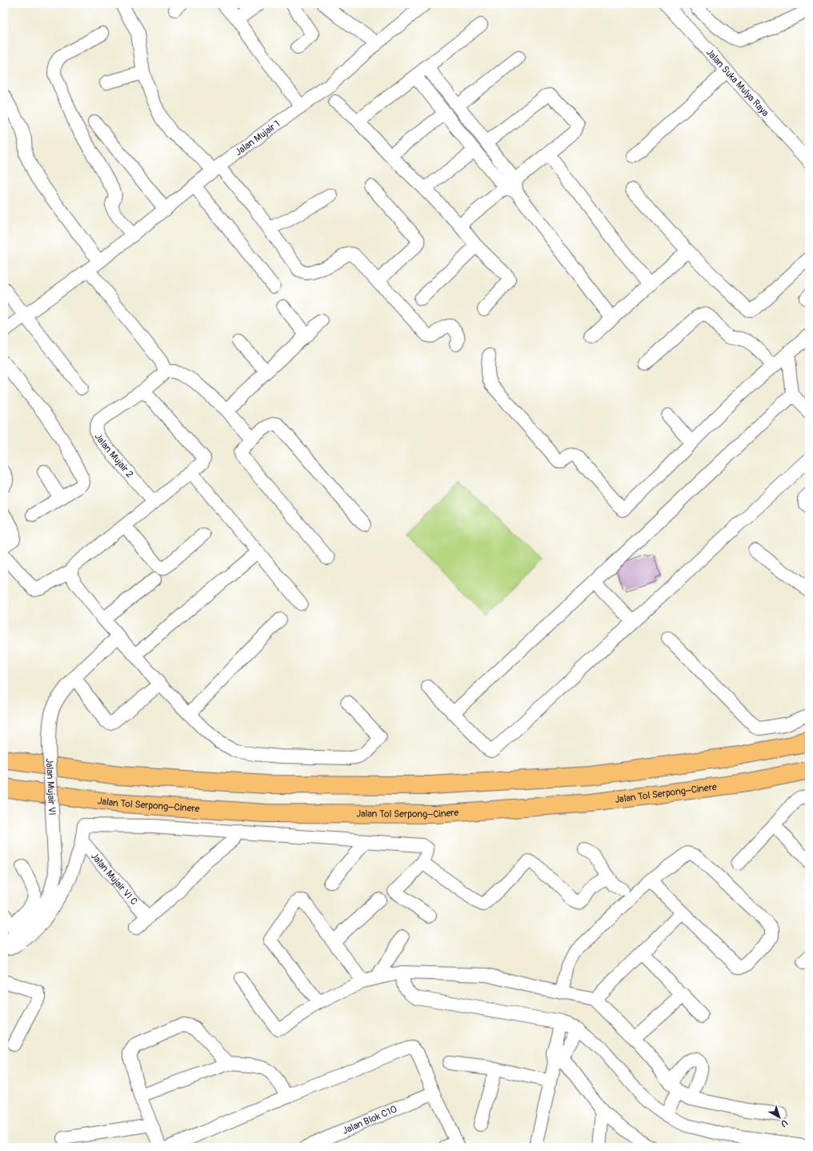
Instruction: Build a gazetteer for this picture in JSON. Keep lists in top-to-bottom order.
{
  "streets": {
    "highway": ["Jalan Tol Serpong–Cinere"],
    "street": [
      "Jalan Suka Mulya Raya",
      "Jalan Mujair 1",
      "Jalan Mujair 2",
      "Jalan Mujair VI",
      "Jalan Mujair VI C",
      "Jalan Blok C10"
    ]
  },
  "north": "bottom right"
}
